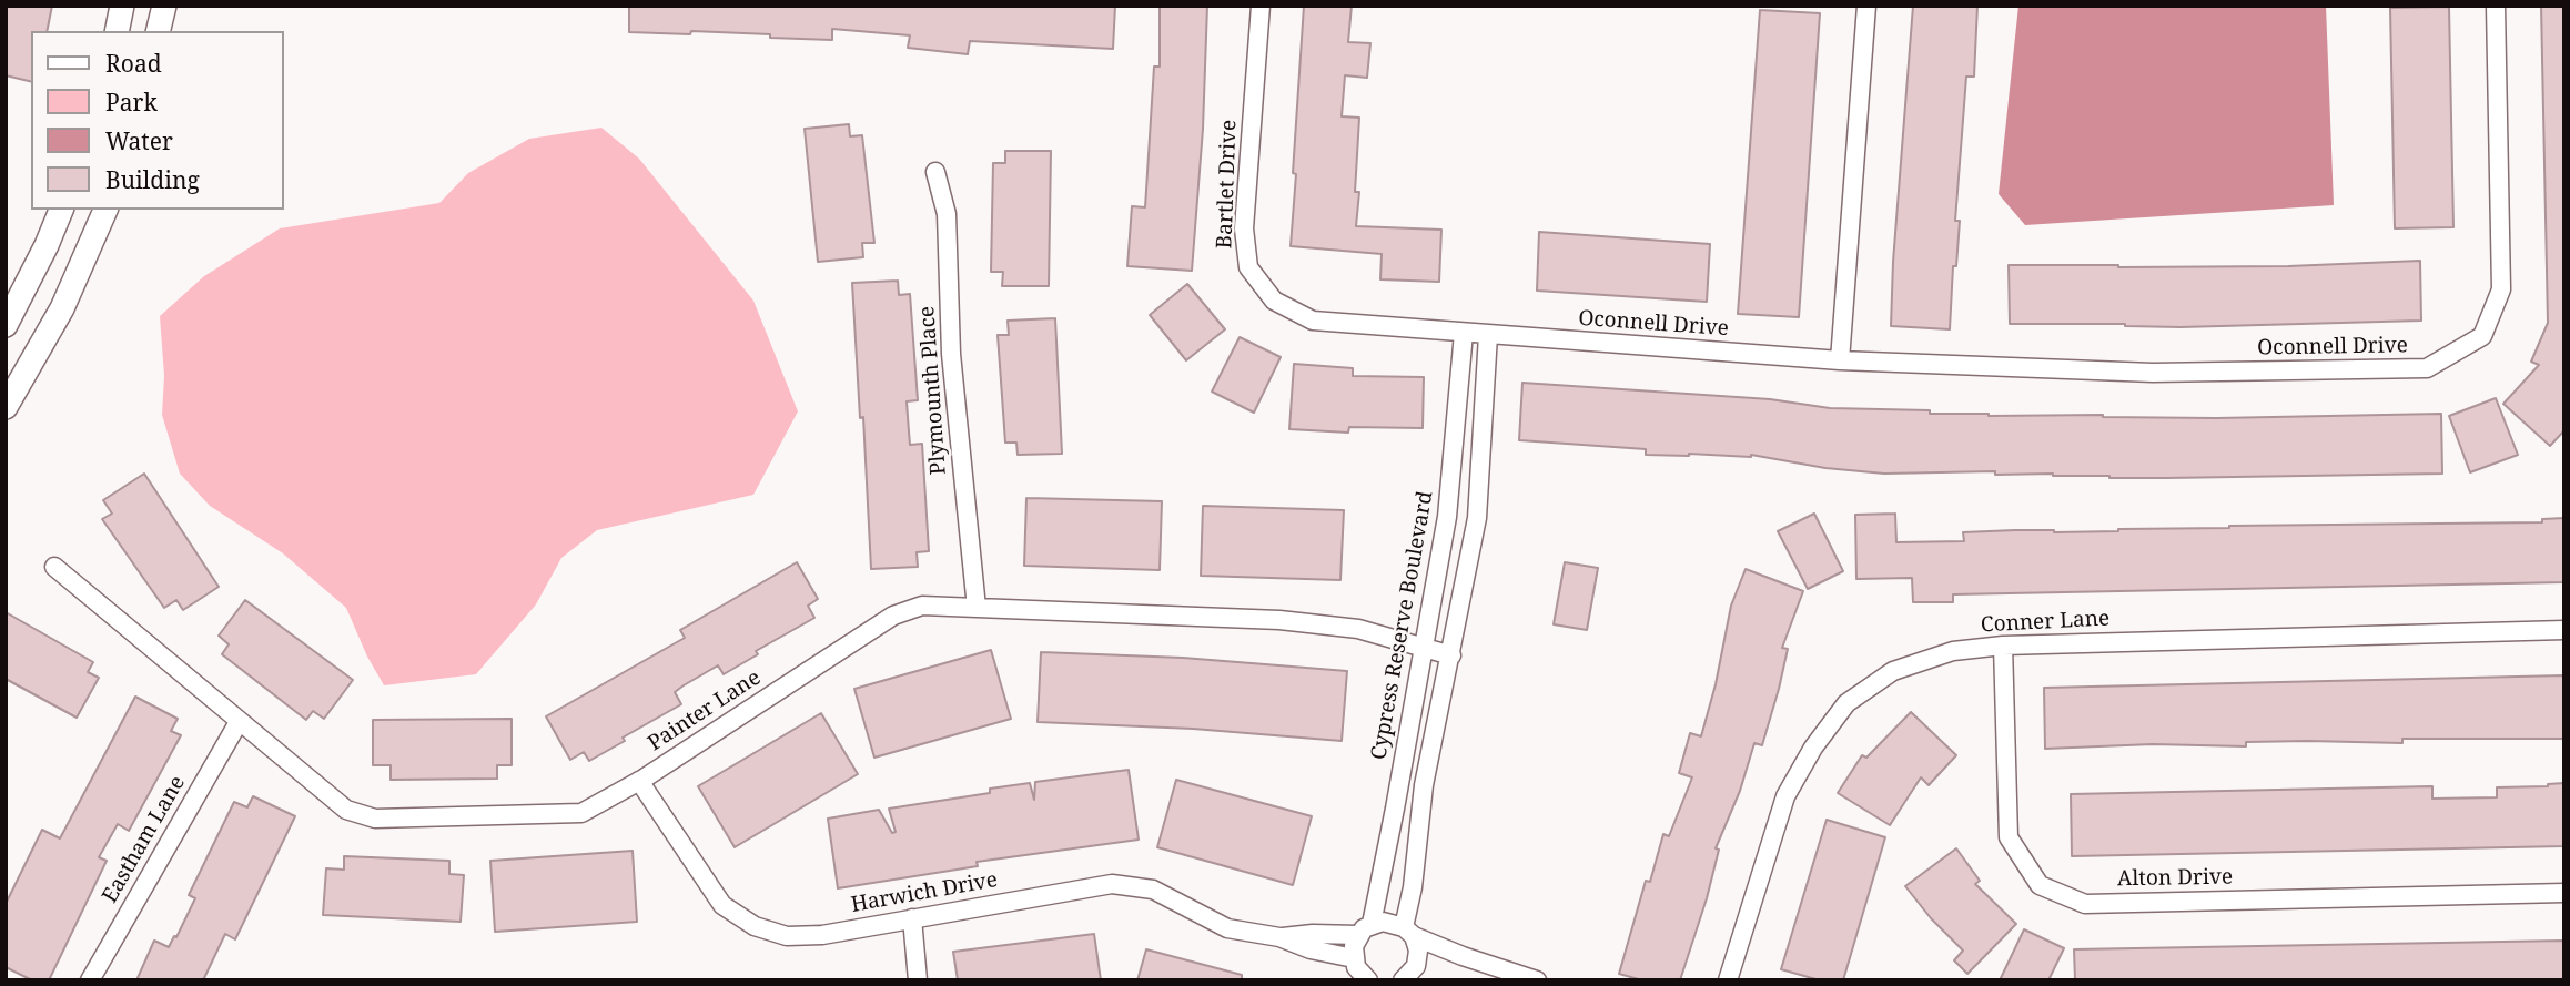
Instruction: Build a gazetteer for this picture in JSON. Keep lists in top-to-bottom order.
{
  "streets": {
    "street": [
      "Bartlet Drive",
      "Oconnell Drive",
      "Plymounth Place",
      "Conner Lane",
      "Cypress Reserve Boulevard",
      "Painter Lane",
      "Eastham Lane",
      "Alton Drive",
      "Harwich Drive"
    ]
  },
  "crossings": [
    ["Bartlet Drive", "Oconnell Drive"],
    ["Bartlet Drive", "Cypress Reserve Boulevard"],
    ["Oconnell Drive", "Cypress Reserve Boulevard"],
    ["Plymounth Place", "Painter Lane"],
    ["Conner Lane", "Alton Drive"],
    ["Cypress Reserve Boulevard", "Painter Lane"],
    ["Cypress Reserve Boulevard", "Harwich Drive"],
    ["Painter Lane", "Eastham Lane"],
    ["Painter Lane", "Harwich Drive"]
  ],
  "legend": [
    "Road",
    "Park",
    "Water",
    "Building"
  ]
}
